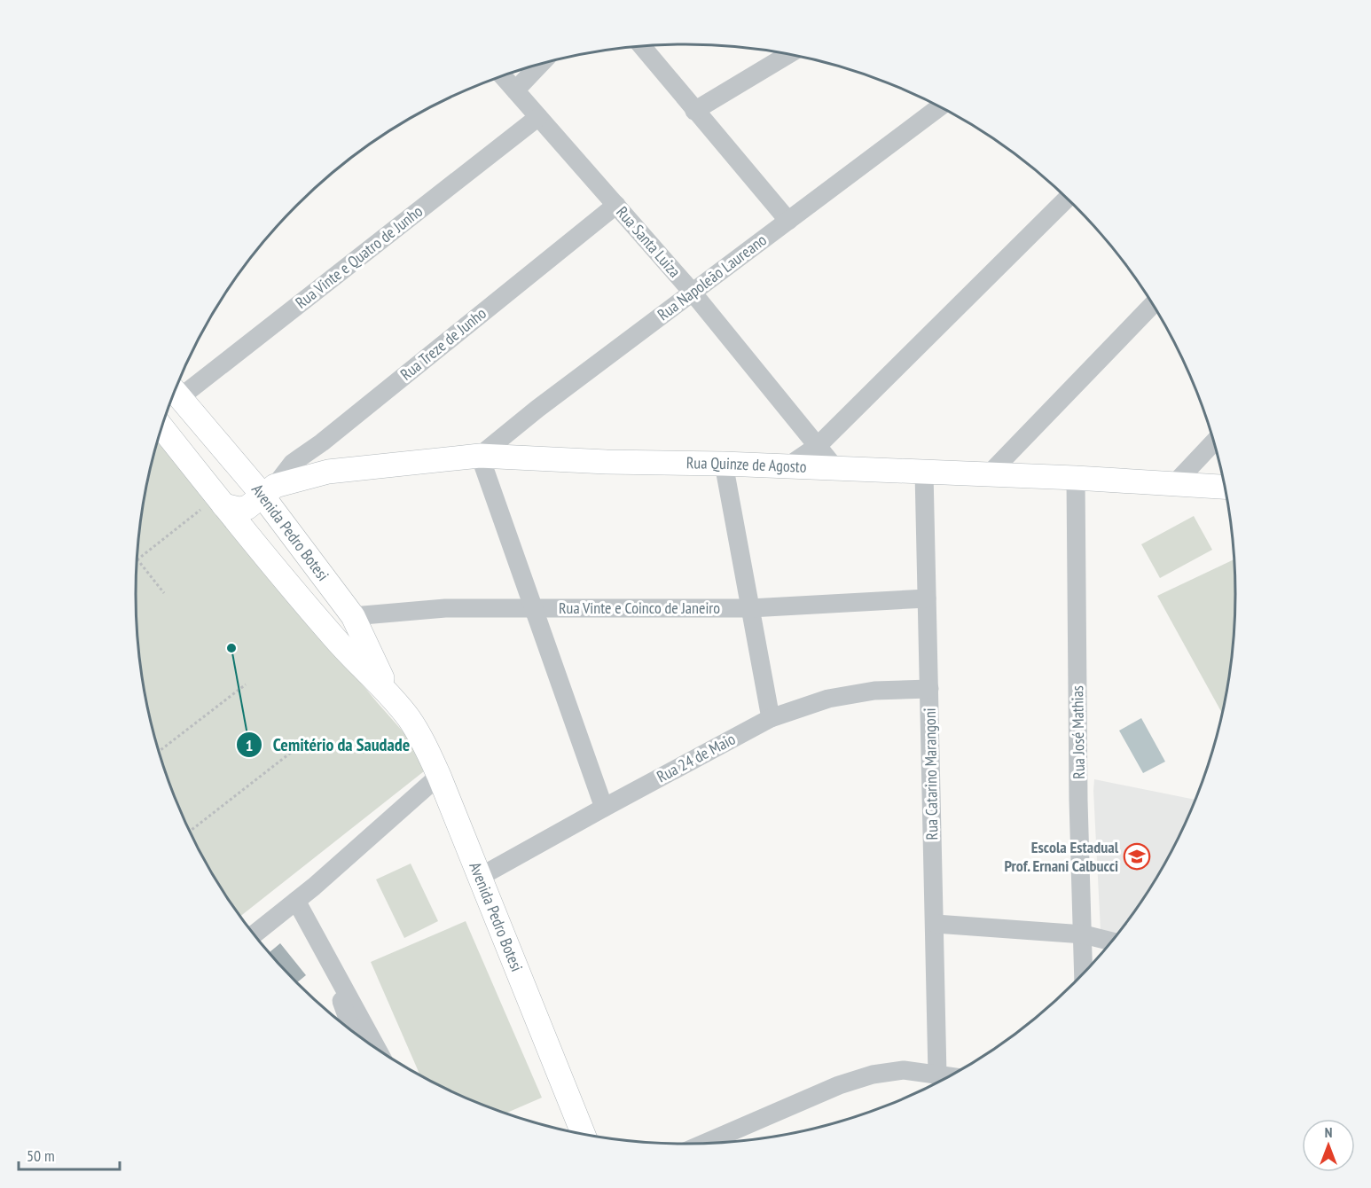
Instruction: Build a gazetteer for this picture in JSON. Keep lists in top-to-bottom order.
{
  "streets": {
    "main road": ["Rua Quinze de Agosto", "Avenida Pedro Botesi"],
    "street": [
      "Rua Santa Luiza",
      "Rua Vinte e Quatro de Junho",
      "Rua Napoleão Laureano",
      "Rua Treze de Junho",
      "Rua Vinte e Coinco de Janeiro",
      "Rua José Mathias",
      "Rua 24 de Maio",
      "Rua Catarino Marangoni"
    ]
  },
  "crossings": [
    ["Rua Santa Luiza", "Rua Vinte e Quatro de Junho"],
    ["Rua Santa Luiza", "Rua Napoleão Laureano"],
    ["Rua Santa Luiza", "Rua Treze de Junho"],
    ["Rua Santa Luiza", "Rua Quinze de Agosto"],
    ["Rua Napoleão Laureano", "Rua Quinze de Agosto"],
    ["Rua Treze de Junho", "Rua Quinze de Agosto"],
    ["Rua Treze de Junho", "Avenida Pedro Botesi"],
    ["Rua Quinze de Agosto", "Avenida Pedro Botesi"],
    ["Rua Quinze de Agosto", "Rua José Mathias"],
    ["Rua Quinze de Agosto", "Rua Catarino Marangoni"],
    ["Avenida Pedro Botesi", "Rua Vinte e Coinco de Janeiro"],
    ["Avenida Pedro Botesi", "Rua 24 de Maio"],
    ["Rua Vinte e Coinco de Janeiro", "Rua Catarino Marangoni"],
    ["Rua 24 de Maio", "Rua Catarino Marangoni"]
  ],
  "places": {
    "other": ["Cemitério da Saudade"],
    "school or university": ["Escola Estadual Prof. Ernani Calbucci"]
  },
  "scale_bar": "50 m",
  "north": "top"
}
